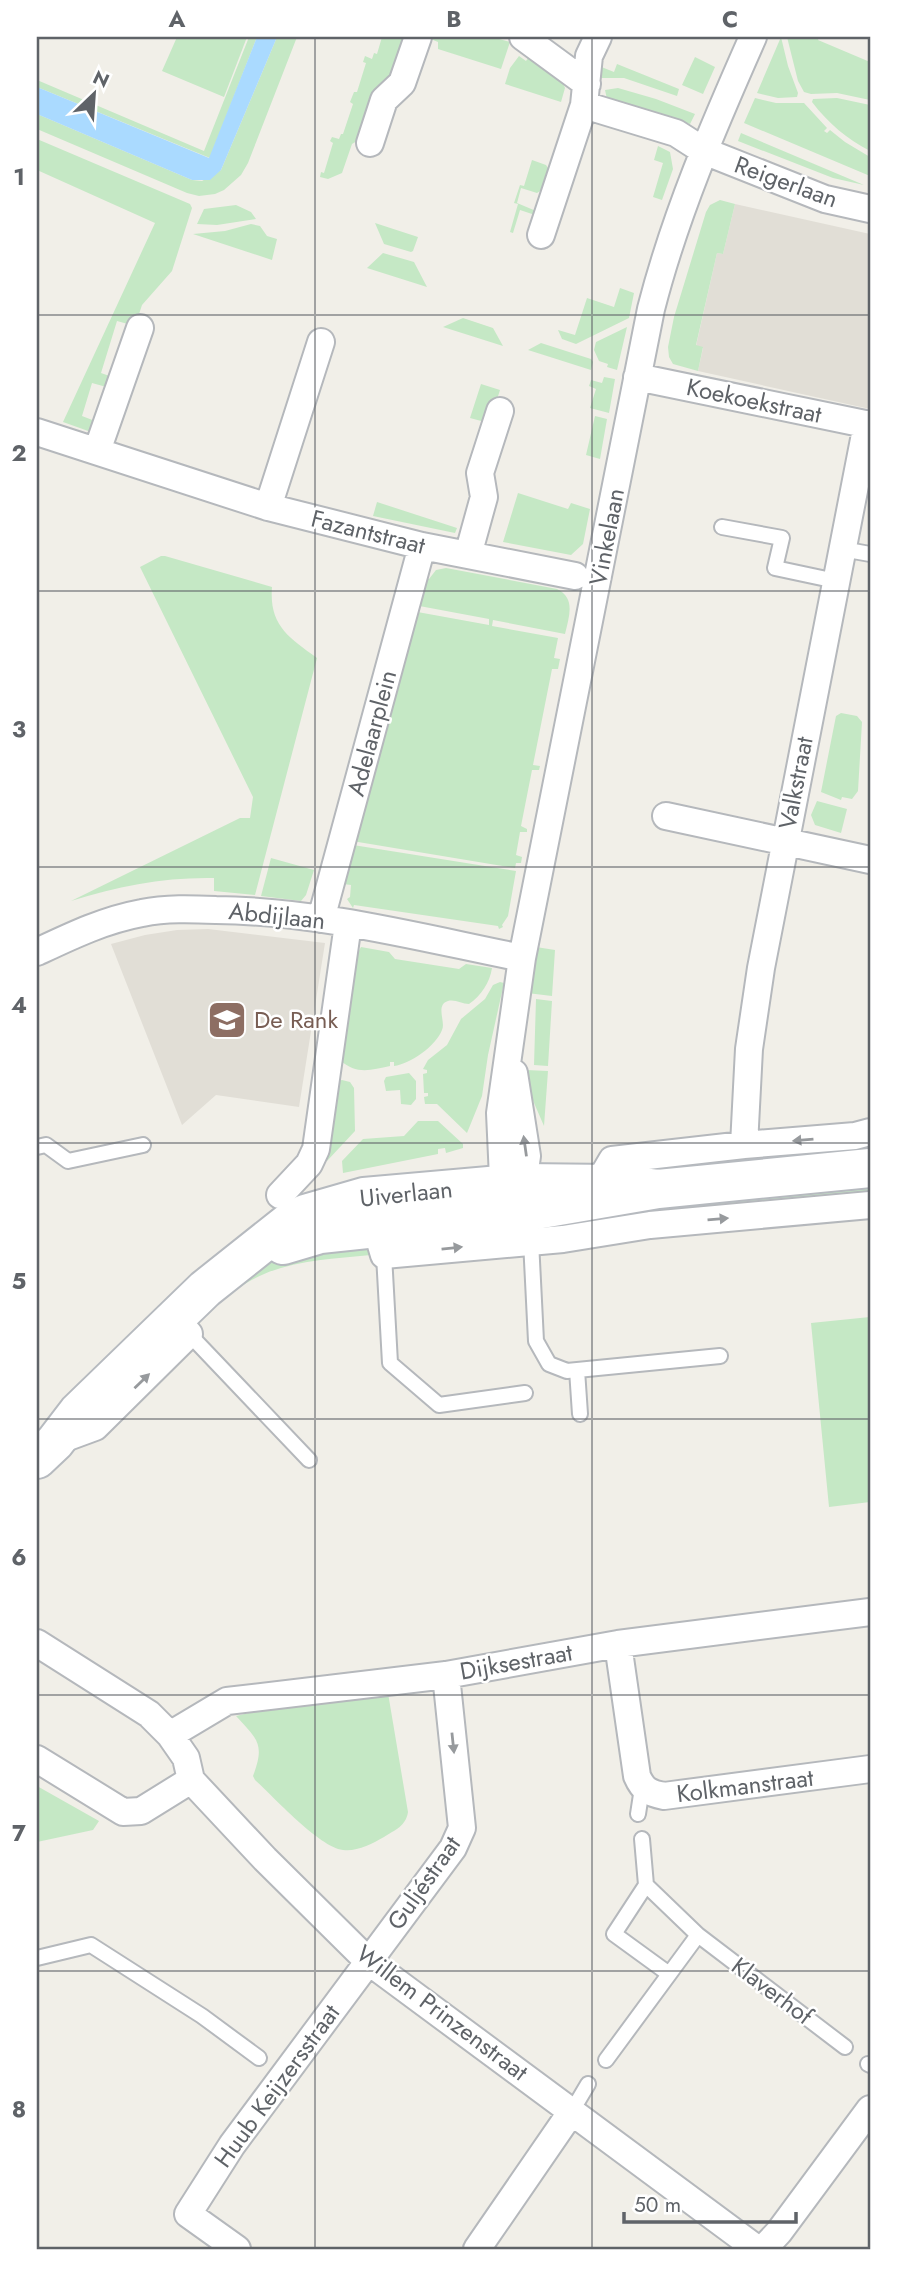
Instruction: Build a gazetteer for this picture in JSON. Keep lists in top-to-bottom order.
{
  "streets": {
    "main road": ["Uiverlaan"],
    "street": [
      "Reigerlaan",
      "Koekoekstraat",
      "Fazantstraat",
      "Vinkelaan",
      "Adelaarplein",
      "Valkstraat",
      "Abdijlaan",
      "Dijksestraat",
      "Kolkmanstraat",
      "Guljéstraat",
      "Willem Prinzenstraat",
      "Huub Keijzersstraat"
    ],
    "lane": ["Klaverhof"]
  },
  "crossings": [
    ["Reigerlaan", "Vinkelaan"],
    ["Koekoekstraat", "Vinkelaan"],
    ["Koekoekstraat", "Valkstraat"],
    ["Fazantstraat", "Adelaarplein"],
    ["Vinkelaan", "Abdijlaan"],
    ["Vinkelaan", "Uiverlaan"],
    ["Adelaarplein", "Abdijlaan"],
    ["Dijksestraat", "Kolkmanstraat"],
    ["Dijksestraat", "Guljéstraat"],
    ["Dijksestraat", "Willem Prinzenstraat"],
    ["Guljéstraat", "Willem Prinzenstraat"],
    ["Guljéstraat", "Huub Keijzersstraat"],
    ["Willem Prinzenstraat", "Huub Keijzersstraat"]
  ],
  "one_way": ["Guljéstraat"],
  "places": {
    "school or university": ["De Rank"]
  },
  "scale_bar": "50 m",
  "north": "top right",
  "grid": {
    "columns": ["A", "B", "C"],
    "rows": [
      "1",
      "2",
      "3",
      "4",
      "5",
      "6",
      "7",
      "8"
    ]
  }
}
